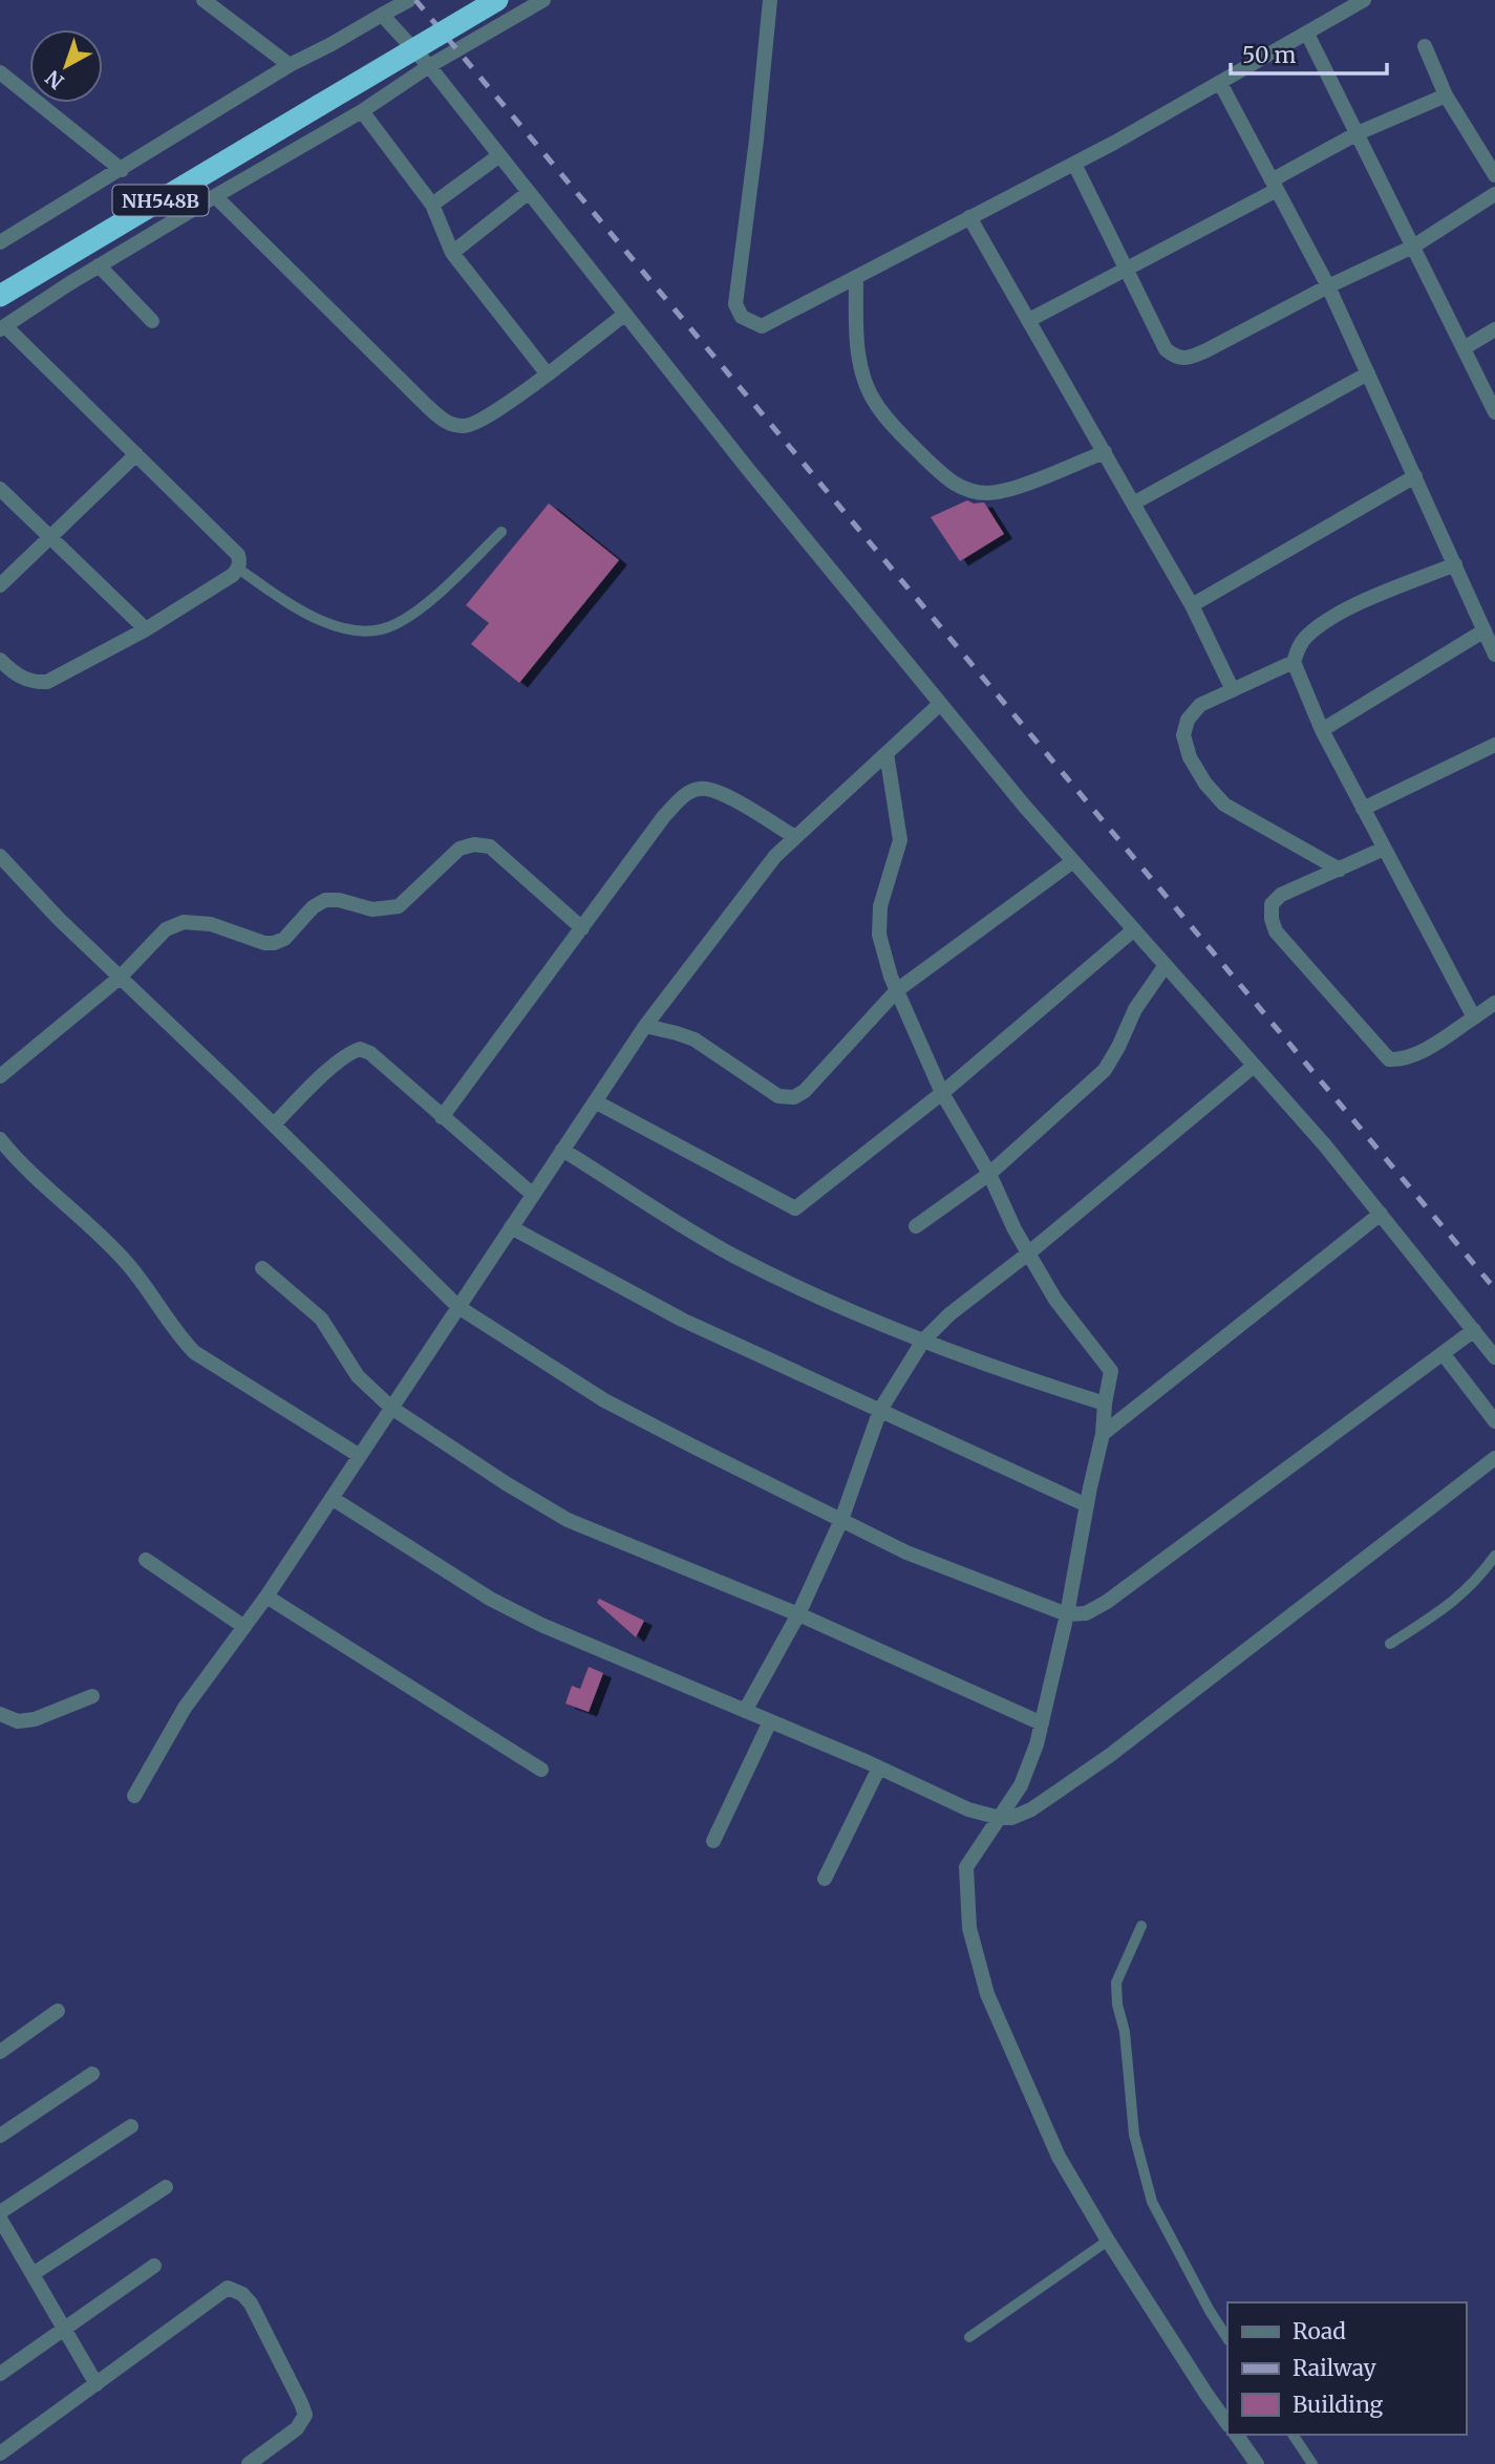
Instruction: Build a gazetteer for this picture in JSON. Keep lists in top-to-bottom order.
{
  "streets": {
    "highway": ["NH548B"]
  },
  "legend": ["Road", "Railway", "Building"],
  "scale_bar": "50 m",
  "north": "bottom left"
}
